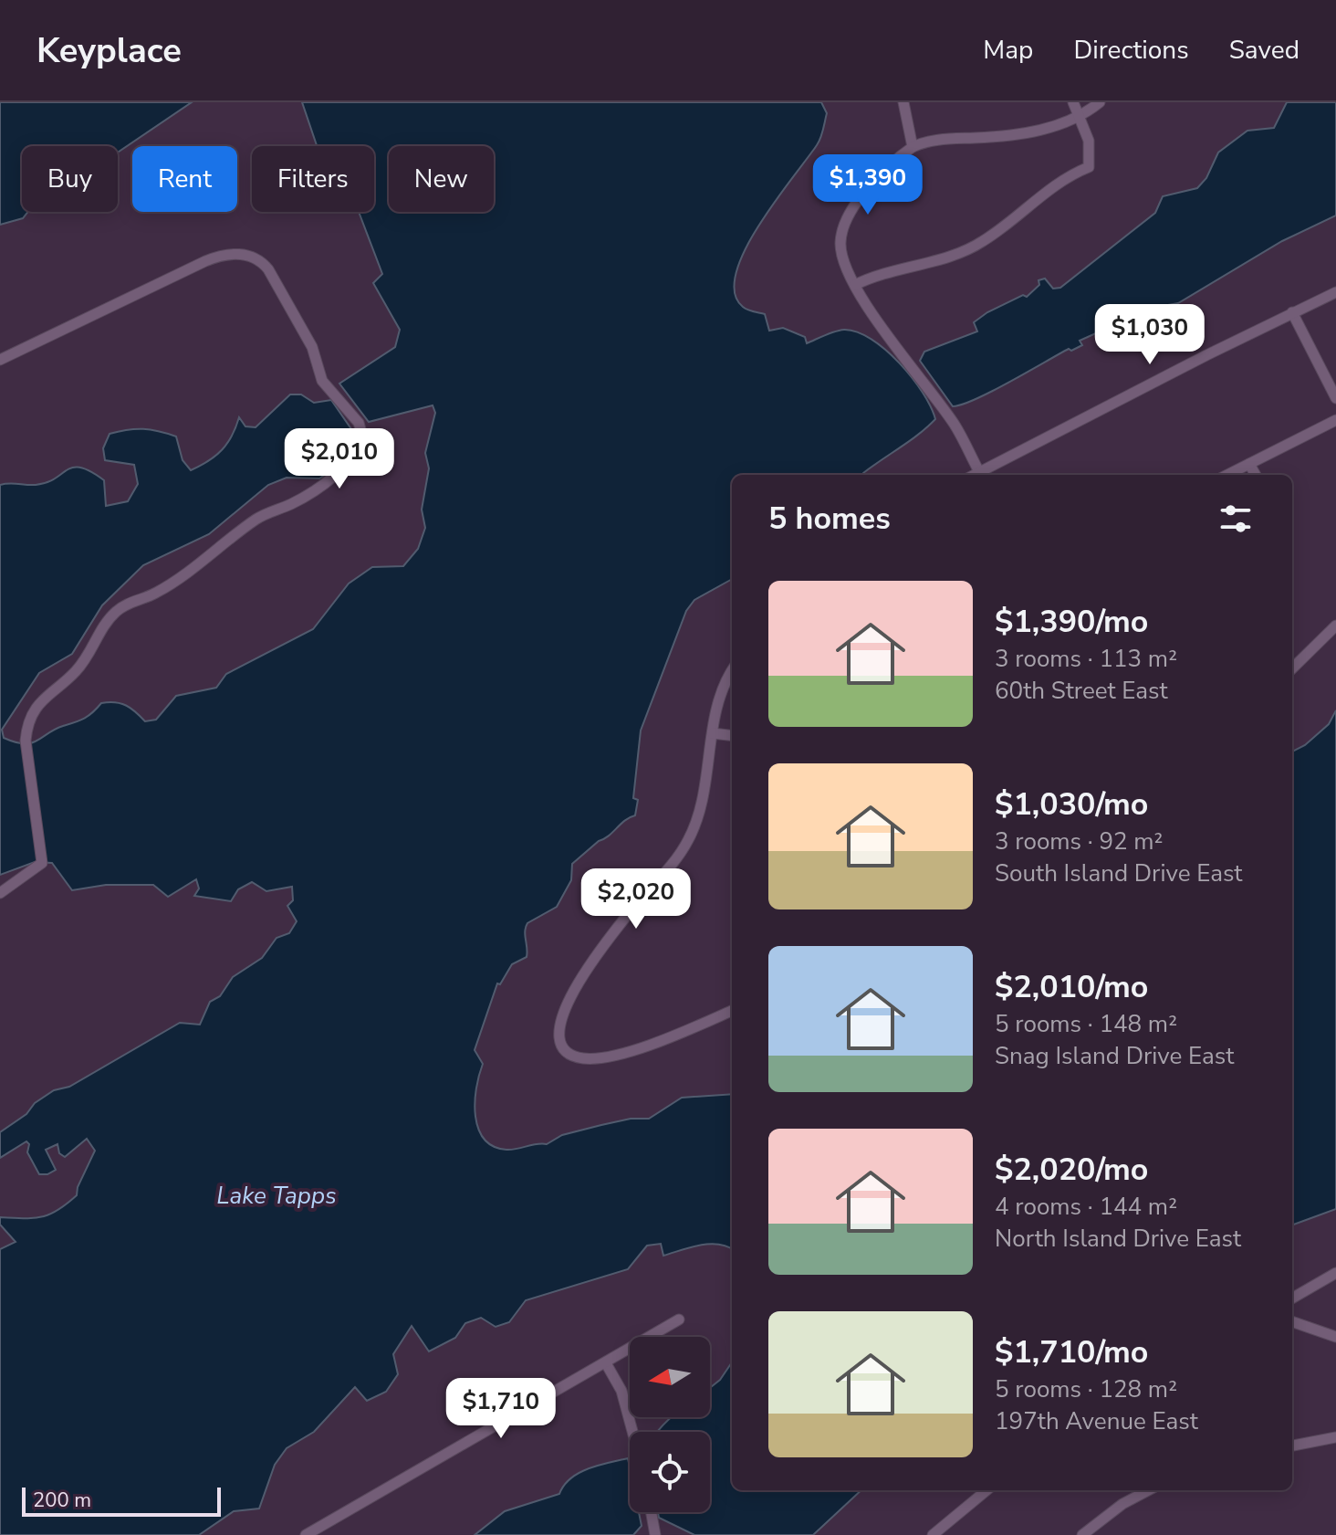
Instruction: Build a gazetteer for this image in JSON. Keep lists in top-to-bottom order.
{
  "water": ["Lake Tapps"],
  "scale_bar": "200 m",
  "north": "left",
  "page": {
    "header": "Keyplace",
    "nav": ["Map", "Directions", "Saved"],
    "chip": [
      "Buy",
      "Rent",
      "Filters",
      "New"
    ],
    "price": [
      "$1,390",
      "$1,030",
      "$2,010",
      "$2,020",
      "$1,710"
    ],
    "heading": "5 homes",
    "list": [
      {
        "name": "$1,390/mo",
        "note": "3 rooms · 113 m² · 60th Street East"
      },
      {
        "name": "$1,030/mo",
        "note": "3 rooms · 92 m² · South Island Drive East"
      },
      {
        "name": "$2,010/mo",
        "note": "5 rooms · 148 m² · Snag Island Drive East"
      },
      {
        "name": "$2,020/mo",
        "note": "4 rooms · 144 m² · North Island Drive East"
      },
      {
        "name": "$1,710/mo",
        "note": "5 rooms · 128 m² · 197th Avenue East"
      }
    ],
    "scale": "200 m"
  }
}
